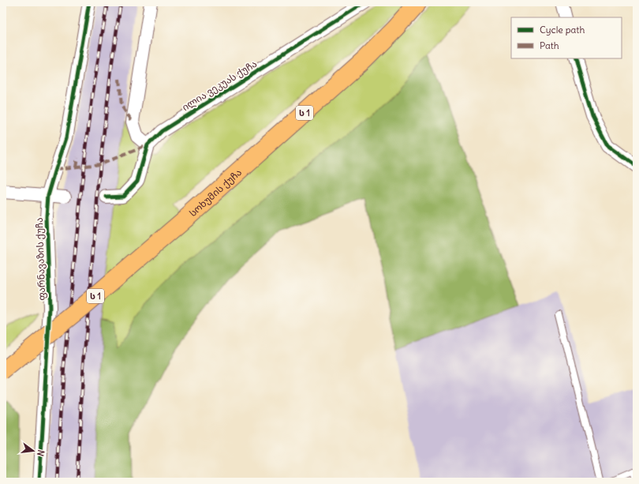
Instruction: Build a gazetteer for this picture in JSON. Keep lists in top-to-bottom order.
{
  "streets": {
    "highway": ["ს 1", "სოხუმის ქუჩა"],
    "street": ["ილია ვეკუას ქუჩა", "ფარნავაზის ქუჩა"]
  },
  "legend": ["Cycle path", "Path"],
  "north": "right"
}
